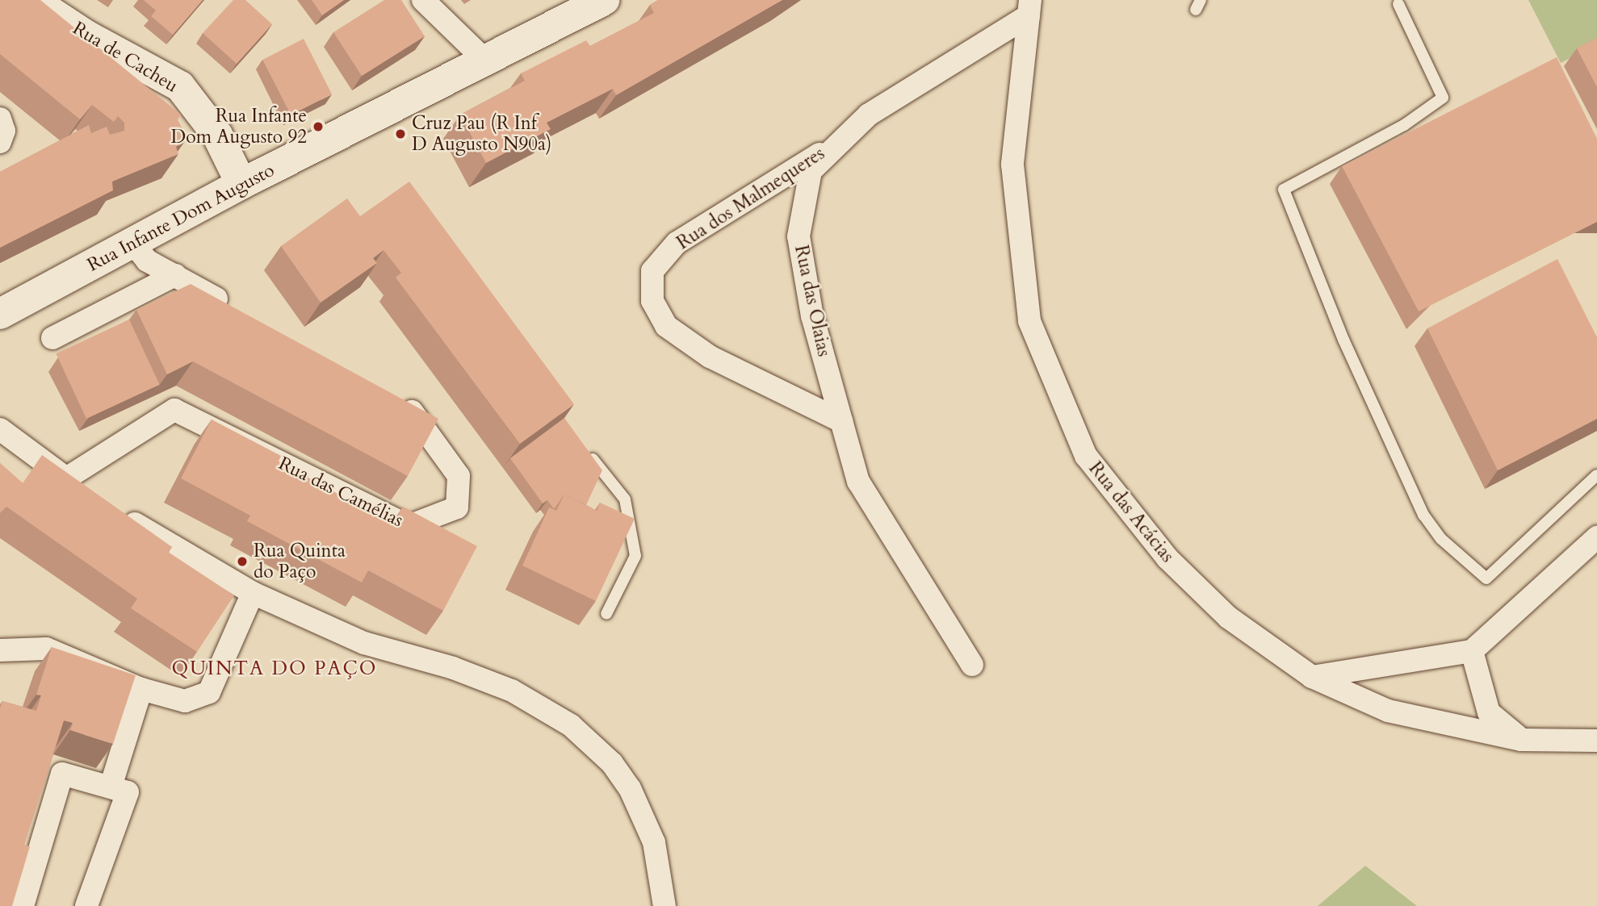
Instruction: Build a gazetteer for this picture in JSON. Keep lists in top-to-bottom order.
{
  "streets": {
    "main road": ["Rua de Cacheu", "Rua Infante Dom Augusto"],
    "street": [
      "Rua dos Malmequeres",
      "Rua das Olaias",
      "Rua das Camélias",
      "Rua das Acácias"
    ]
  },
  "crossings": [
    ["Rua de Cacheu", "Rua Infante Dom Augusto"],
    ["Rua dos Malmequeres", "Rua das Olaias"],
    ["Rua das Olaias", "Rua das Acácias"]
  ],
  "districts": ["QUINTA DO PAÇO"],
  "places": ["Rua Infante Dom Augusto 92", "Cruz Pau (R Inf D Augusto N90a)", "Rua Quinta do Paço"]
}
